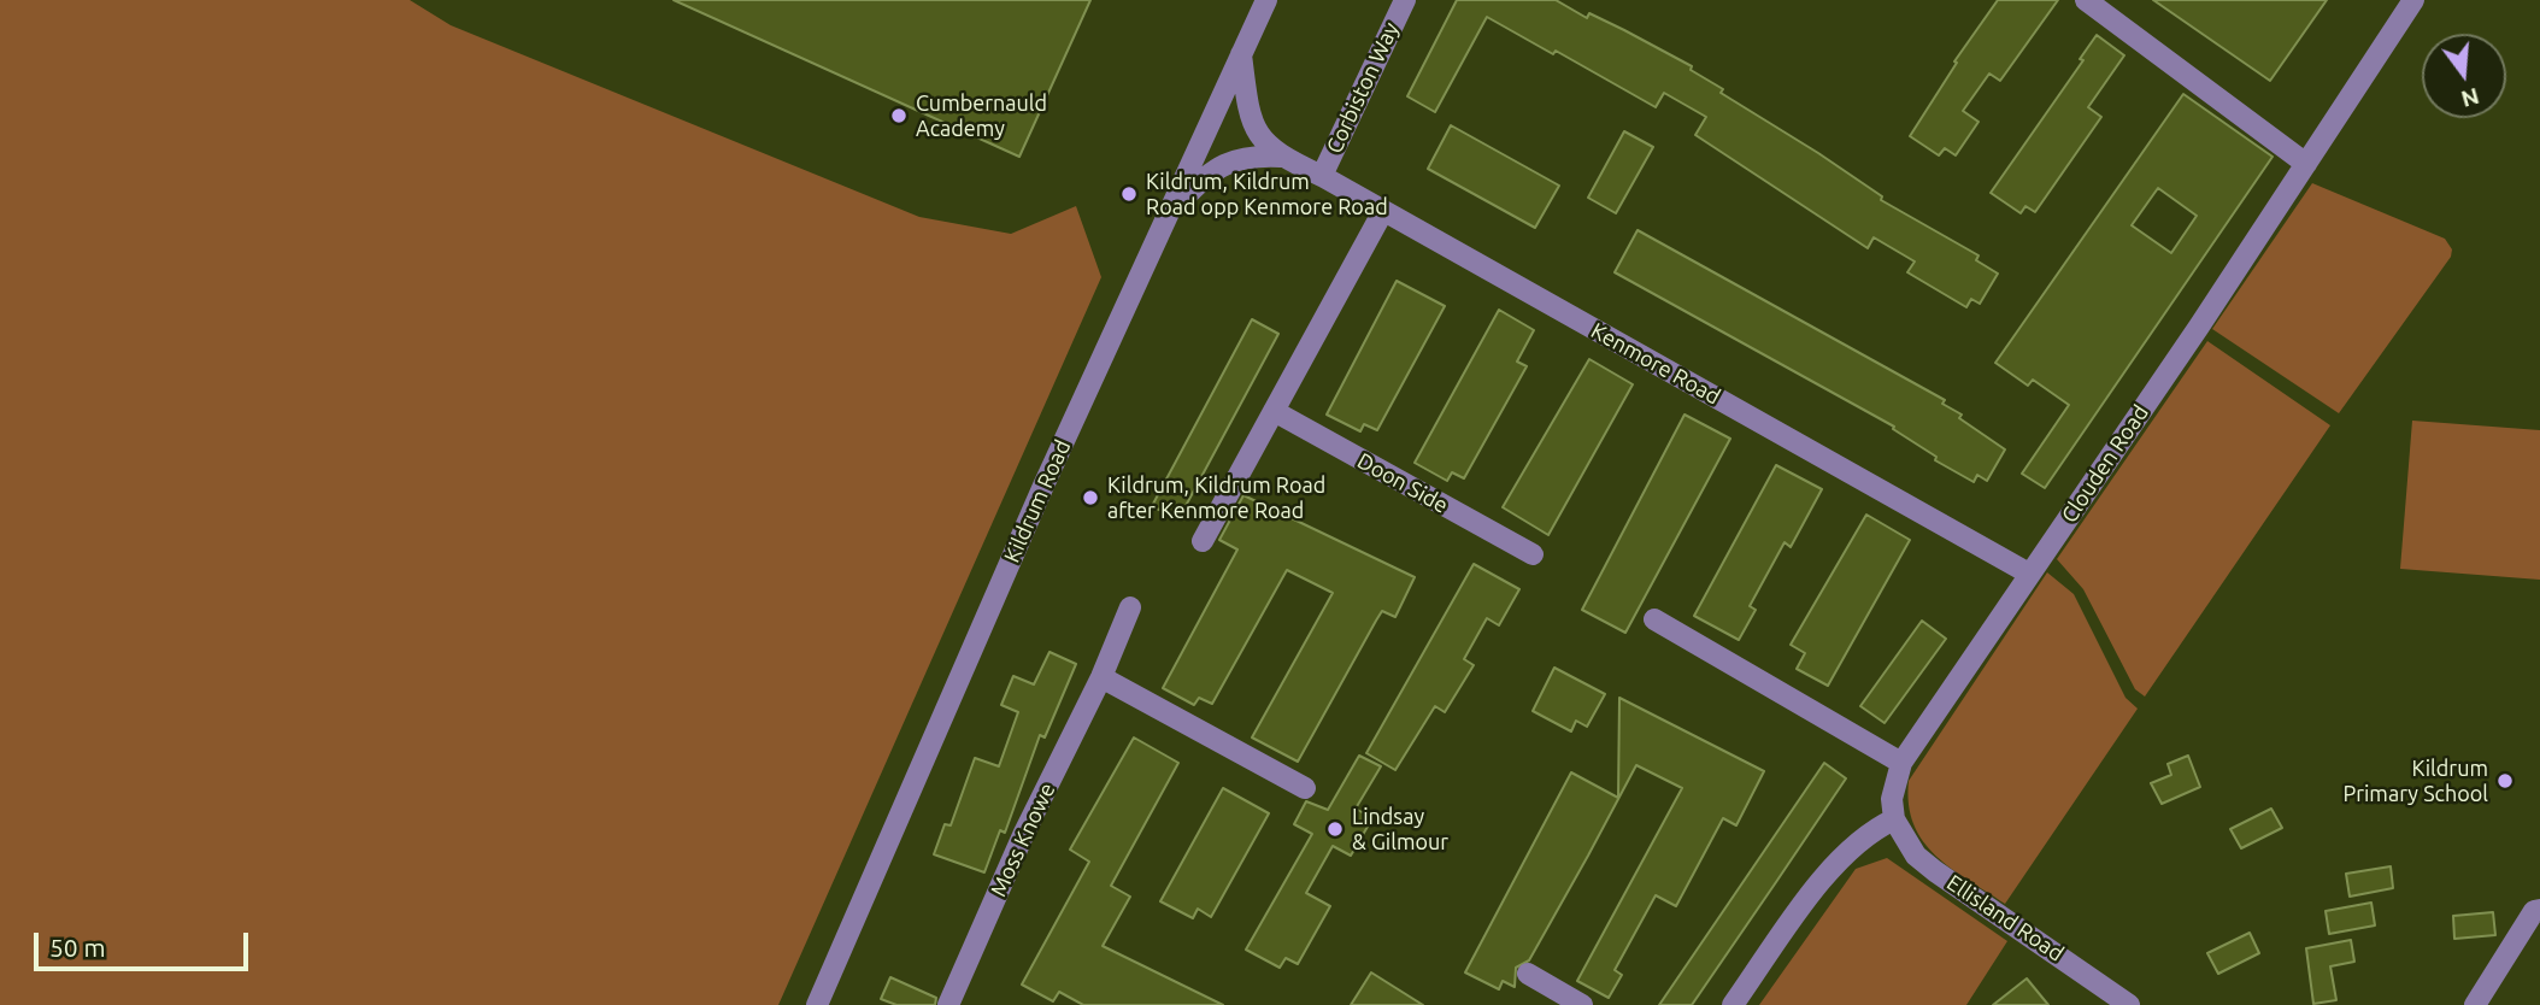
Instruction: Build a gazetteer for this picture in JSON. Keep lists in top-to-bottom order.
{
  "streets": {
    "street": [
      "Corbiston Way",
      "Kenmore Road",
      "Clouden Road",
      "Doon Side",
      "Kildrum Road",
      "Moss Knowe",
      "Ellisland Road"
    ]
  },
  "crossings": [
    ["Corbiston Way", "Kenmore Road"],
    ["Kenmore Road", "Clouden Road"],
    ["Kenmore Road", "Kildrum Road"],
    ["Clouden Road", "Ellisland Road"]
  ],
  "places": [
    "Cumbernauld Academy",
    "Kildrum, Kildrum Road opp Kenmore Road",
    "Kildrum, Kildrum Road after Kenmore Road",
    "Kildrum Primary School",
    "Lindsay & Gilmour"
  ],
  "scale_bar": "50 m",
  "north": "bottom"
}
